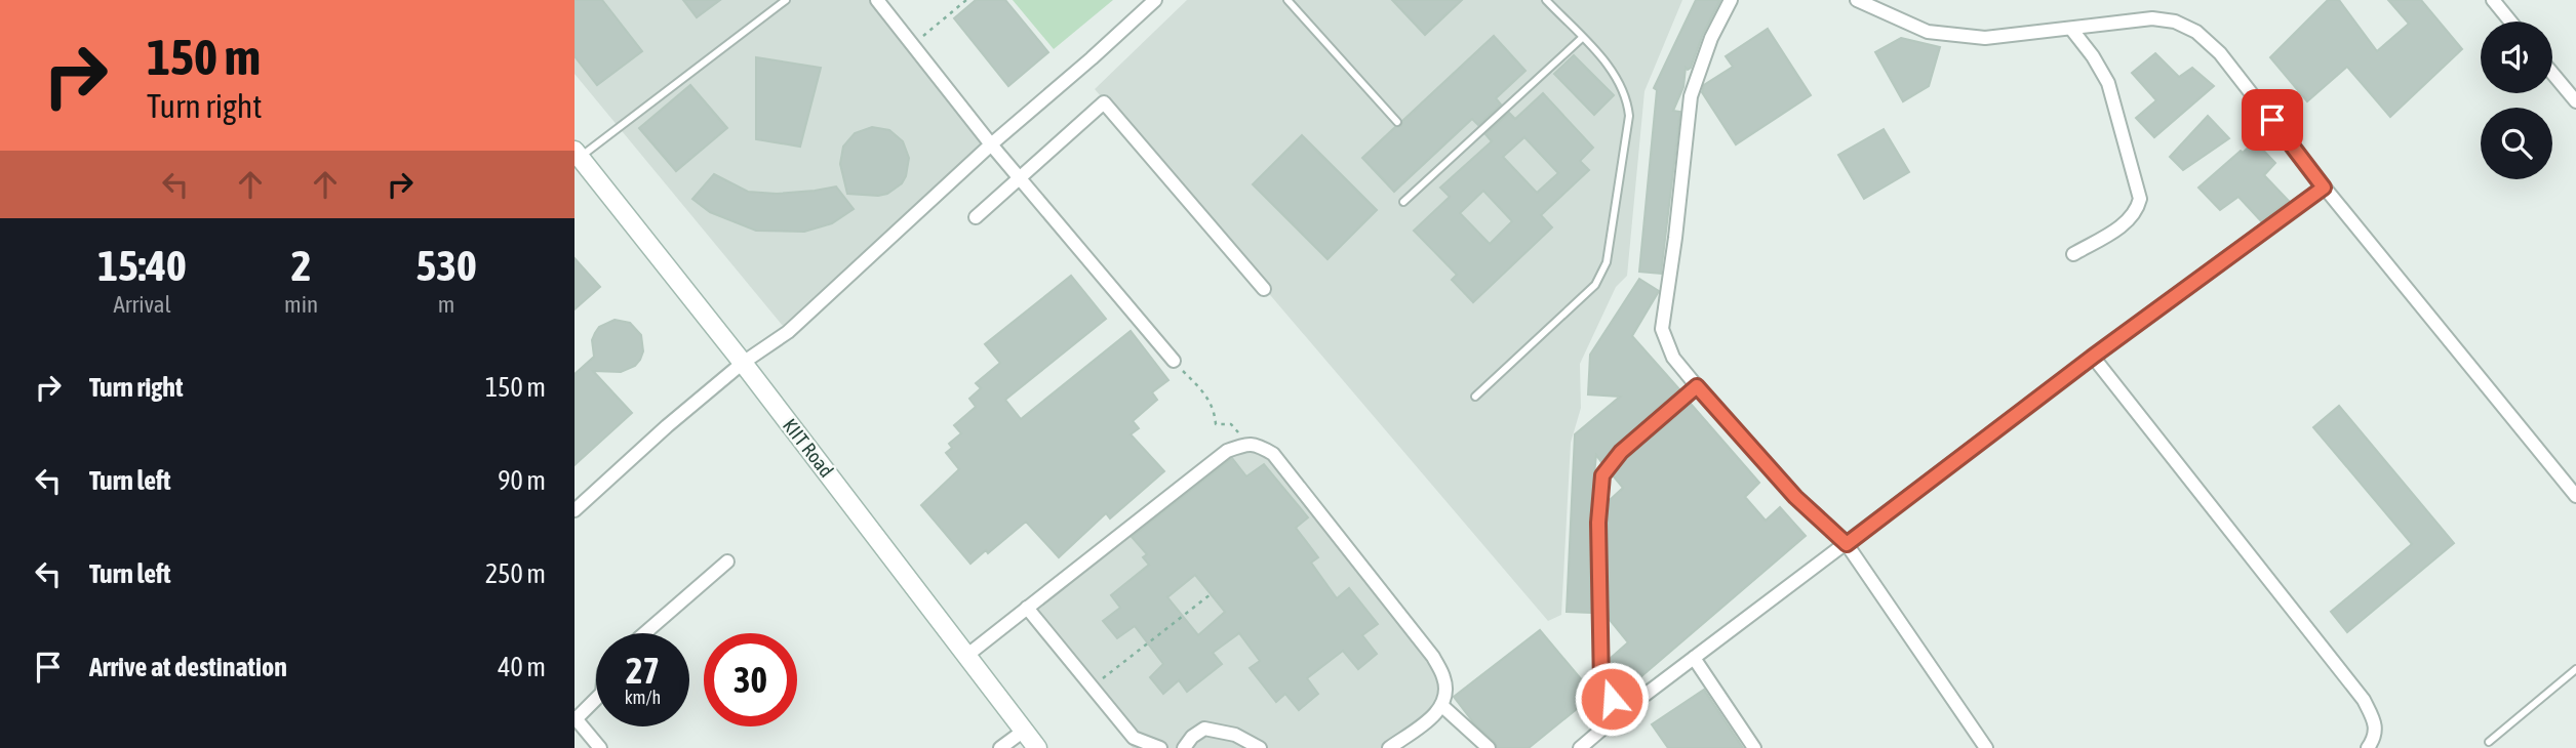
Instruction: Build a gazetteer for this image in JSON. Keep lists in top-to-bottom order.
{
  "streets": {
    "main road": ["KIIT Road"]
  },
  "page": {
    "turn": ["150 m", "Turn right"],
    "eta": [
      "15:40",
      "Arrival",
      "2",
      "min",
      "530",
      "m"
    ],
    "list": [
      {
        "name": "Turn right",
        "value": "150 m"
      },
      {
        "name": "Turn left",
        "value": "90 m"
      },
      {
        "name": "Turn left",
        "value": "250 m"
      },
      {
        "name": "Arrive at destination",
        "value": "40 m"
      }
    ],
    "speed": "27 km/h",
    "limit": "30"
  }
}
